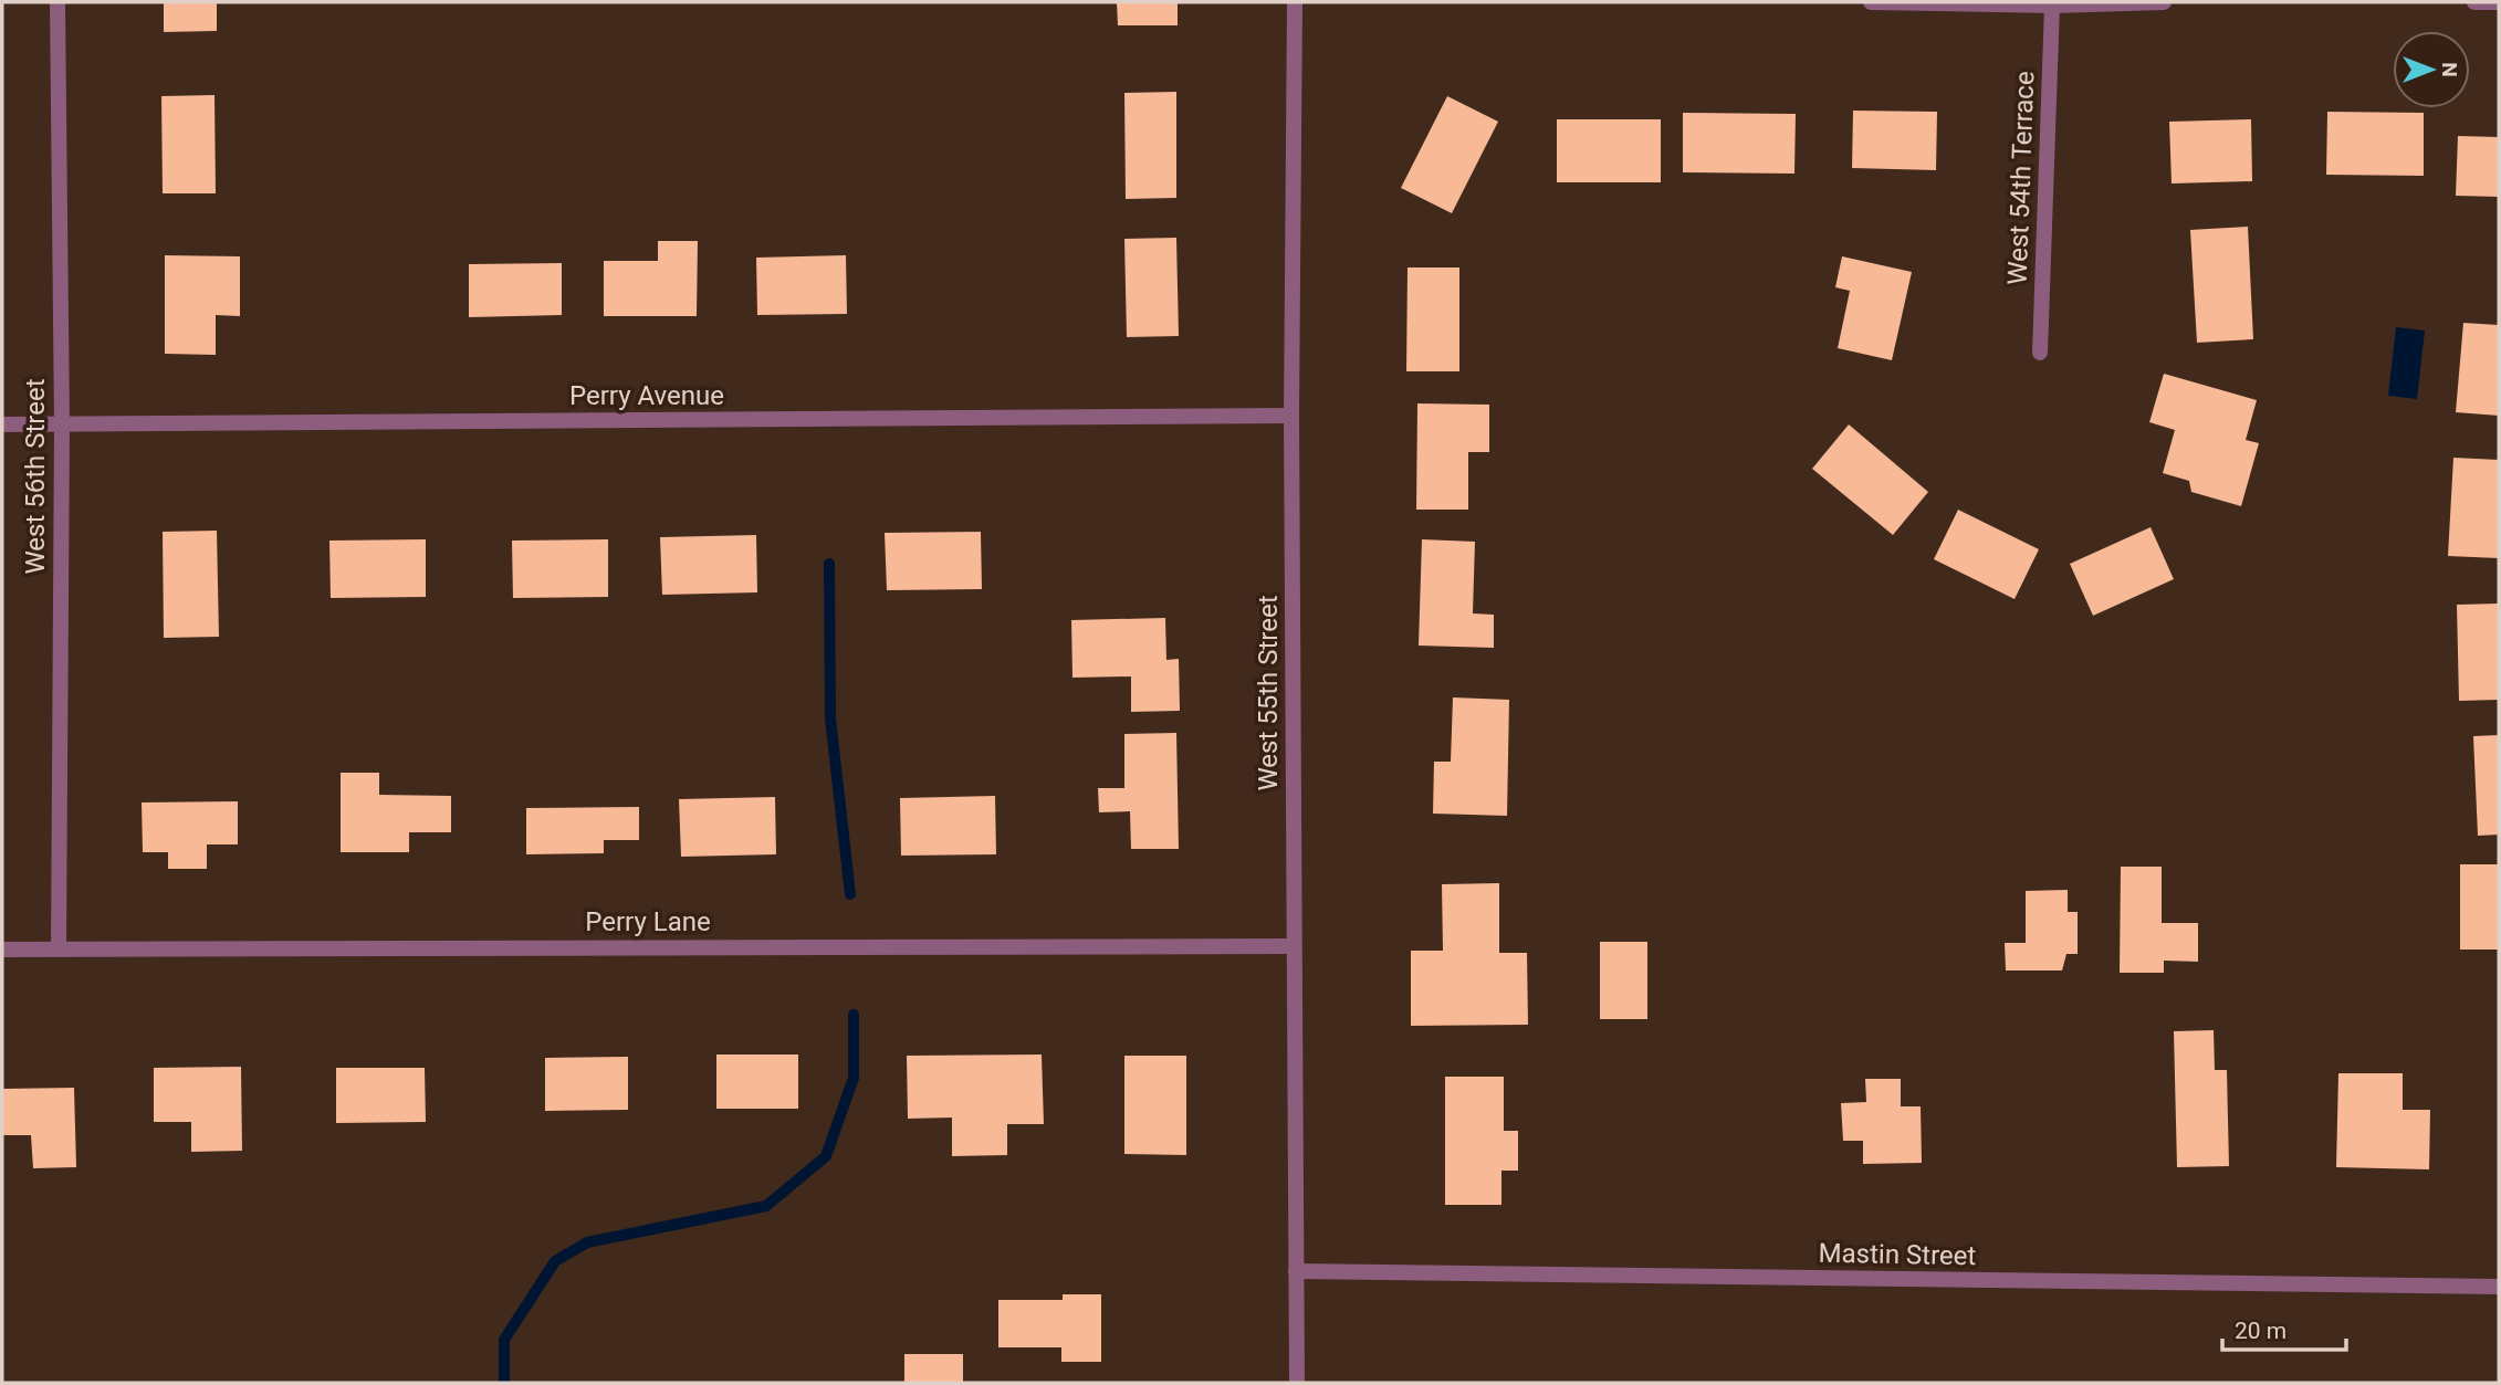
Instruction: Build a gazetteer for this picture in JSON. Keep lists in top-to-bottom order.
{
  "streets": {
    "street": [
      "West 54th Terrace",
      "Perry Avenue",
      "West 56th Street",
      "West 55th Street",
      "Perry Lane",
      "Mastin Street"
    ]
  },
  "crossings": [
    ["Perry Avenue", "West 56th Street"],
    ["Perry Avenue", "West 55th Street"],
    ["West 56th Street", "Perry Lane"],
    ["West 55th Street", "Perry Lane"],
    ["West 55th Street", "Mastin Street"]
  ],
  "scale_bar": "20 m",
  "north": "right"
}
